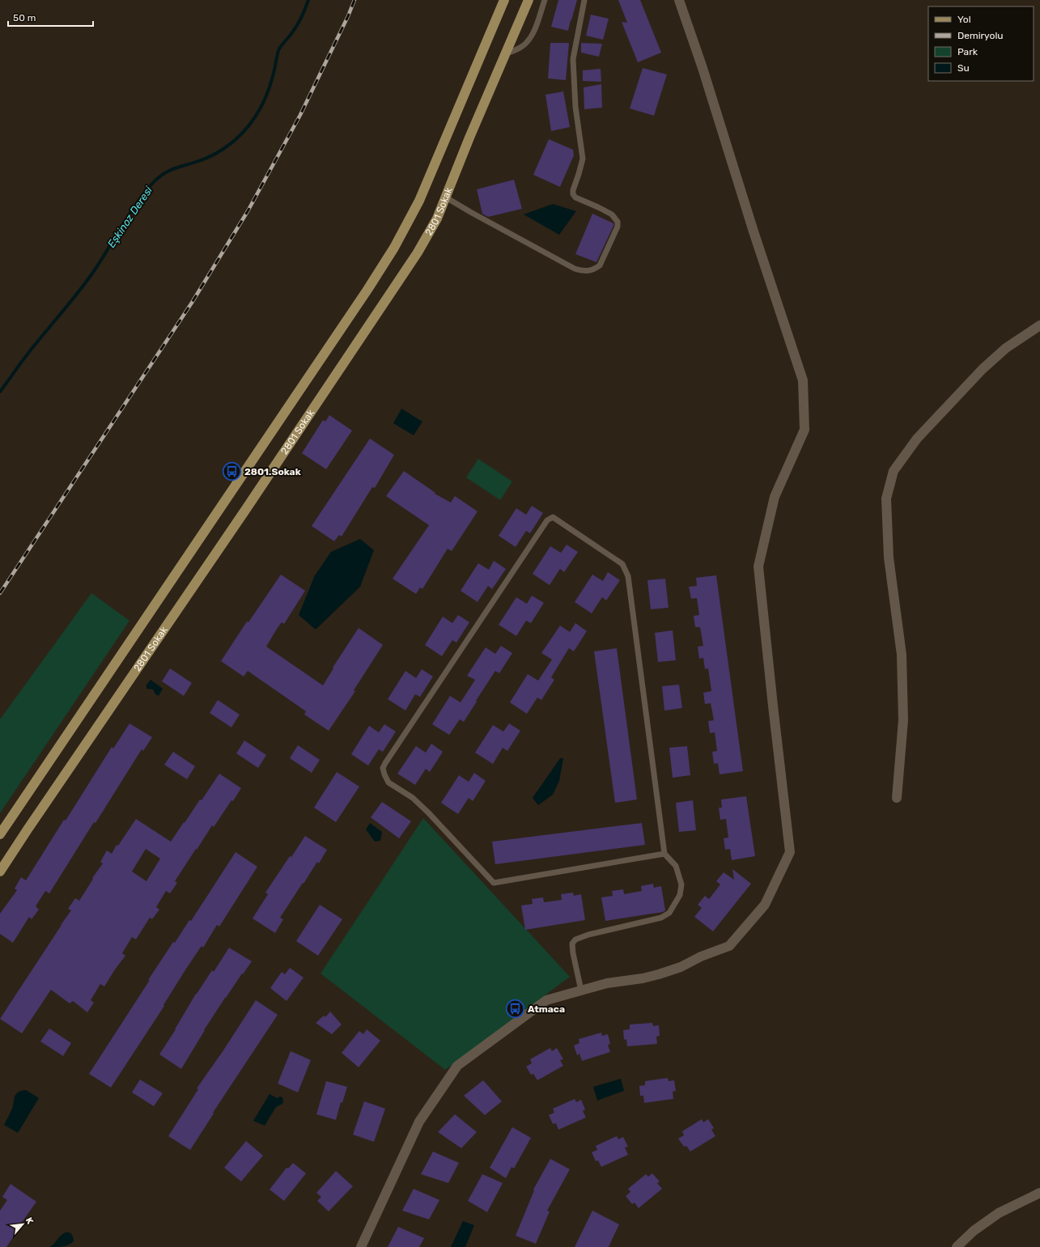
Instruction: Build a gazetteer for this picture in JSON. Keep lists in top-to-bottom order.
{
  "streets": {
    "main road": ["2801 Sokak"]
  },
  "water": ["Eşkinoz Deresi"],
  "places": {
    "bus stop": ["2801.Sokak", "Atmaca"]
  },
  "legend": [
    "Yol",
    "Demiryolu",
    "Park",
    "Su"
  ],
  "scale_bar": "50 m",
  "north": "top right"
}
